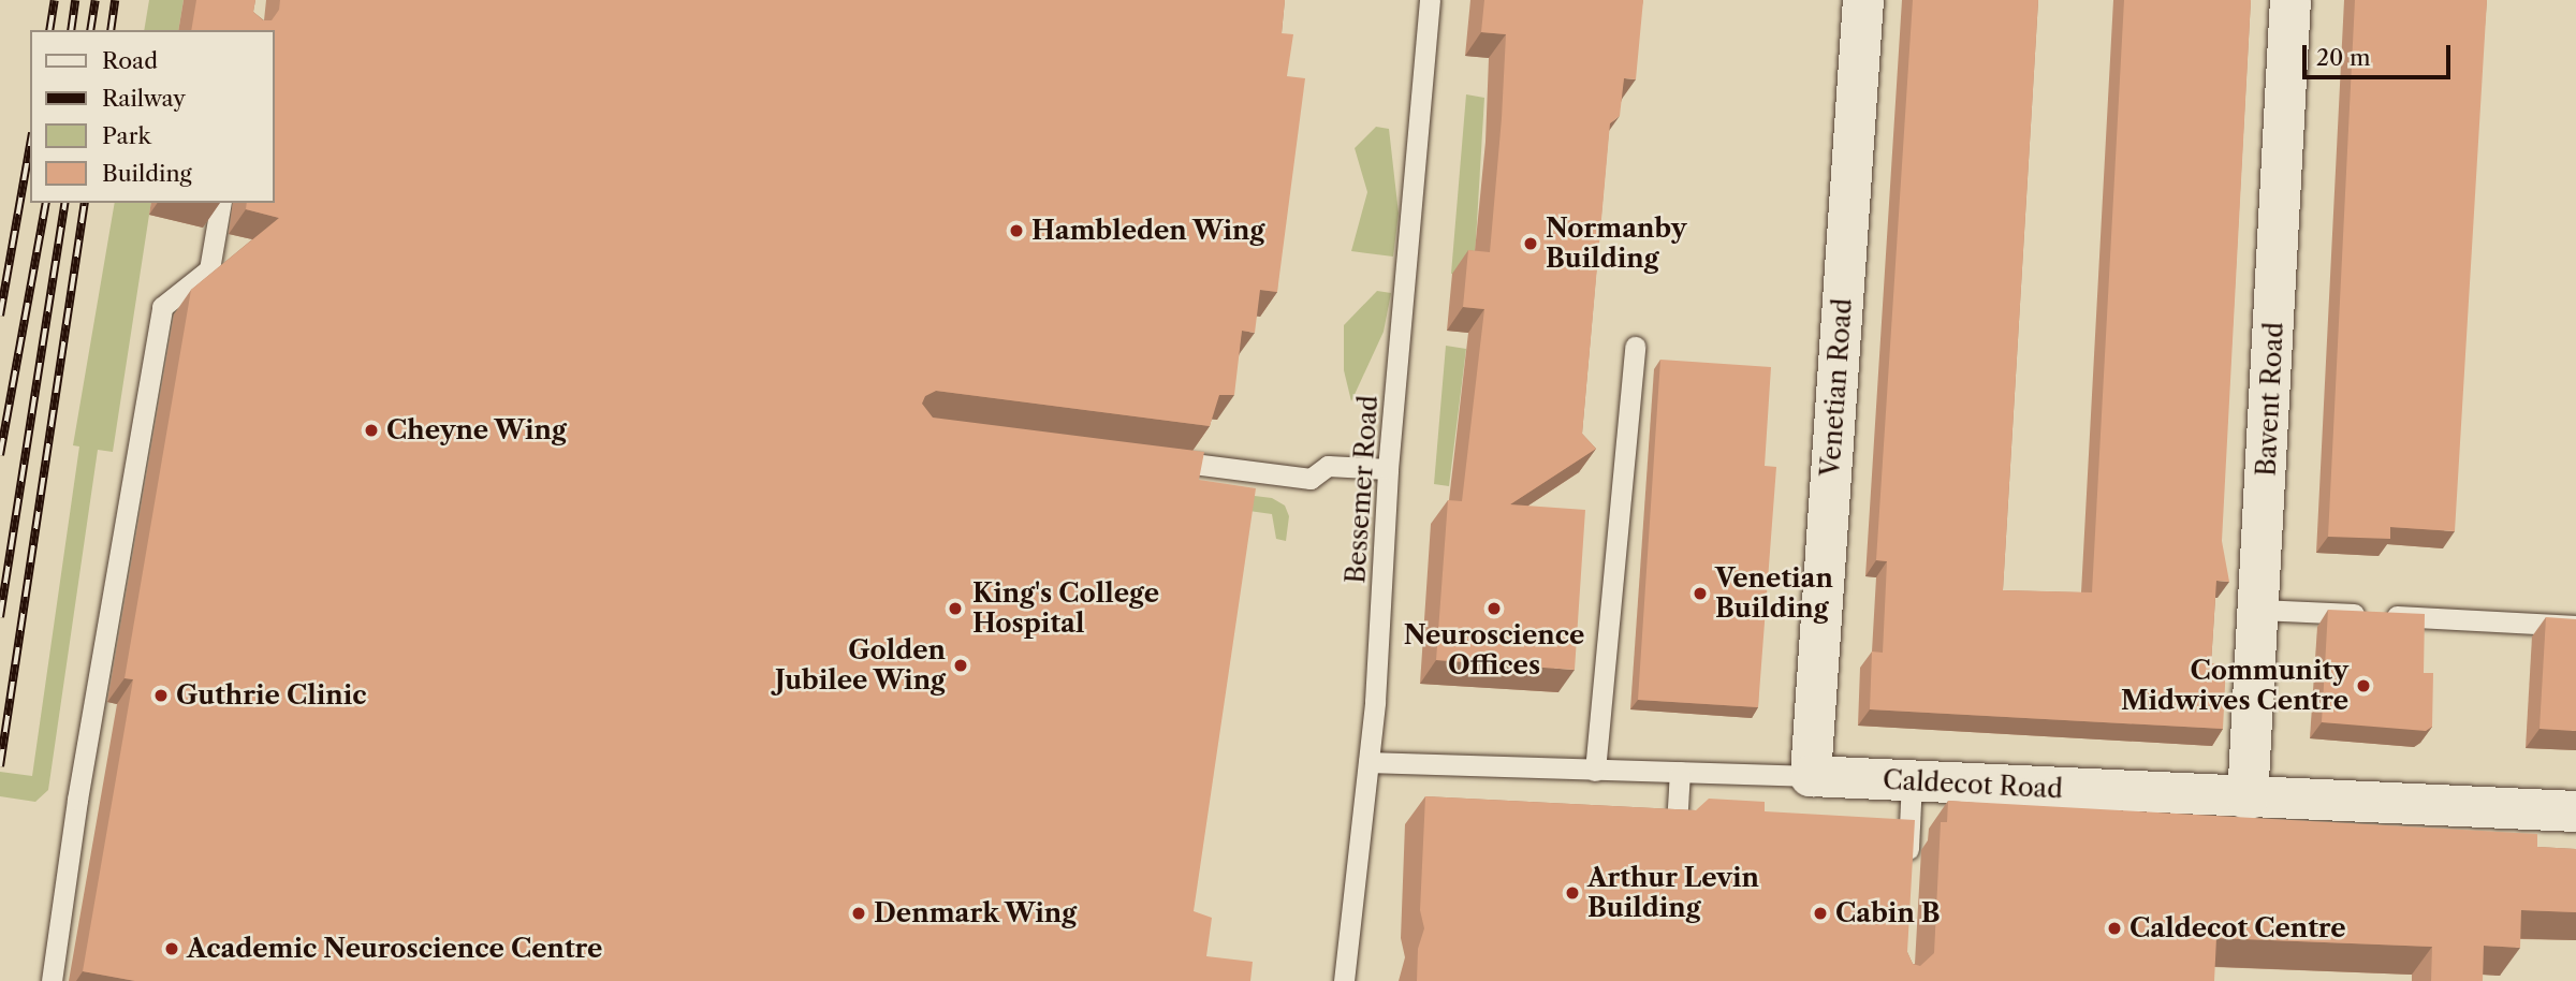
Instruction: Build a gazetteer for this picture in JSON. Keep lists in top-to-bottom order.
{
  "streets": {
    "street": ["Venetian Road", "Bavent Road", "Caldecot Road"],
    "lane": ["Bessemer Road"]
  },
  "crossings": [
    ["Venetian Road", "Caldecot Road"],
    ["Bavent Road", "Caldecot Road"],
    ["Bessemer Road", "Caldecot Road"]
  ],
  "places": [
    "Hambleden Wing",
    "Normanby Building",
    "Cheyne Wing",
    "Venetian Building",
    "King's College Hospital",
    "Neuroscience Offices",
    "Golden Jubilee Wing",
    "Community Midwives Centre",
    "Guthrie Clinic",
    "Arthur Levin Building",
    "Denmark Wing",
    "Cabin B",
    "Caldecot Centre",
    "Academic Neuroscience Centre"
  ],
  "legend": [
    "Road",
    "Railway",
    "Park",
    "Building"
  ],
  "scale_bar": "20 m"
}
